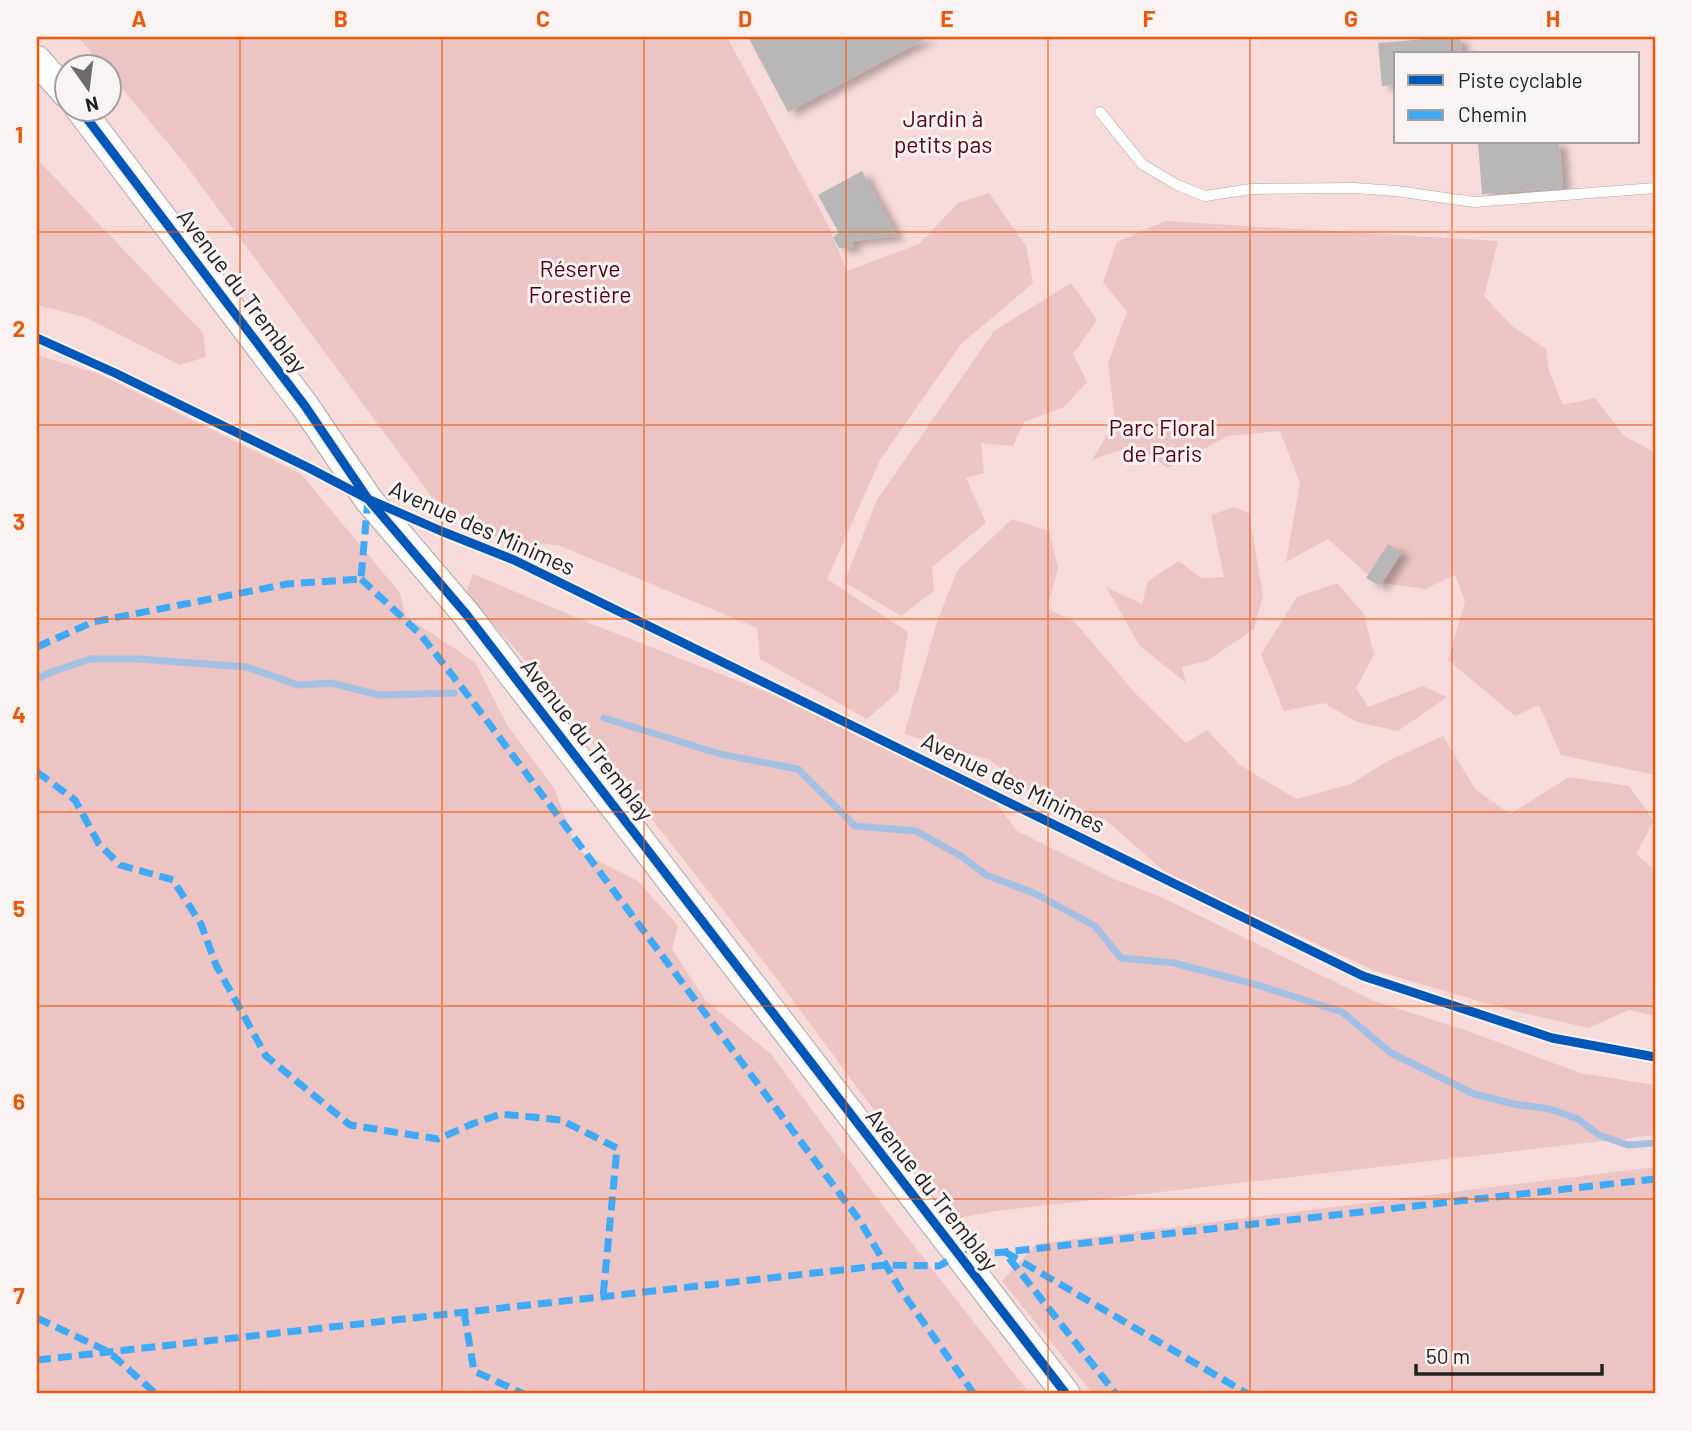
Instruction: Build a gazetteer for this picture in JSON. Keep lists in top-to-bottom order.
{
  "streets": {
    "main road": ["Avenue du Tremblay"],
    "lane": ["Avenue des Minimes"]
  },
  "crossings": [
    ["Avenue du Tremblay", "Avenue des Minimes"]
  ],
  "parks": ["Jardin à petits pas", "Réserve Forestière", "Parc Floral de Paris"],
  "legend": ["Piste cyclable", "Chemin"],
  "scale_bar": "50 m",
  "north": "bottom",
  "grid": {
    "columns": [
      "A",
      "B",
      "C",
      "D",
      "E",
      "F",
      "G",
      "H"
    ],
    "rows": [
      "1",
      "2",
      "3",
      "4",
      "5",
      "6",
      "7"
    ]
  }
}
